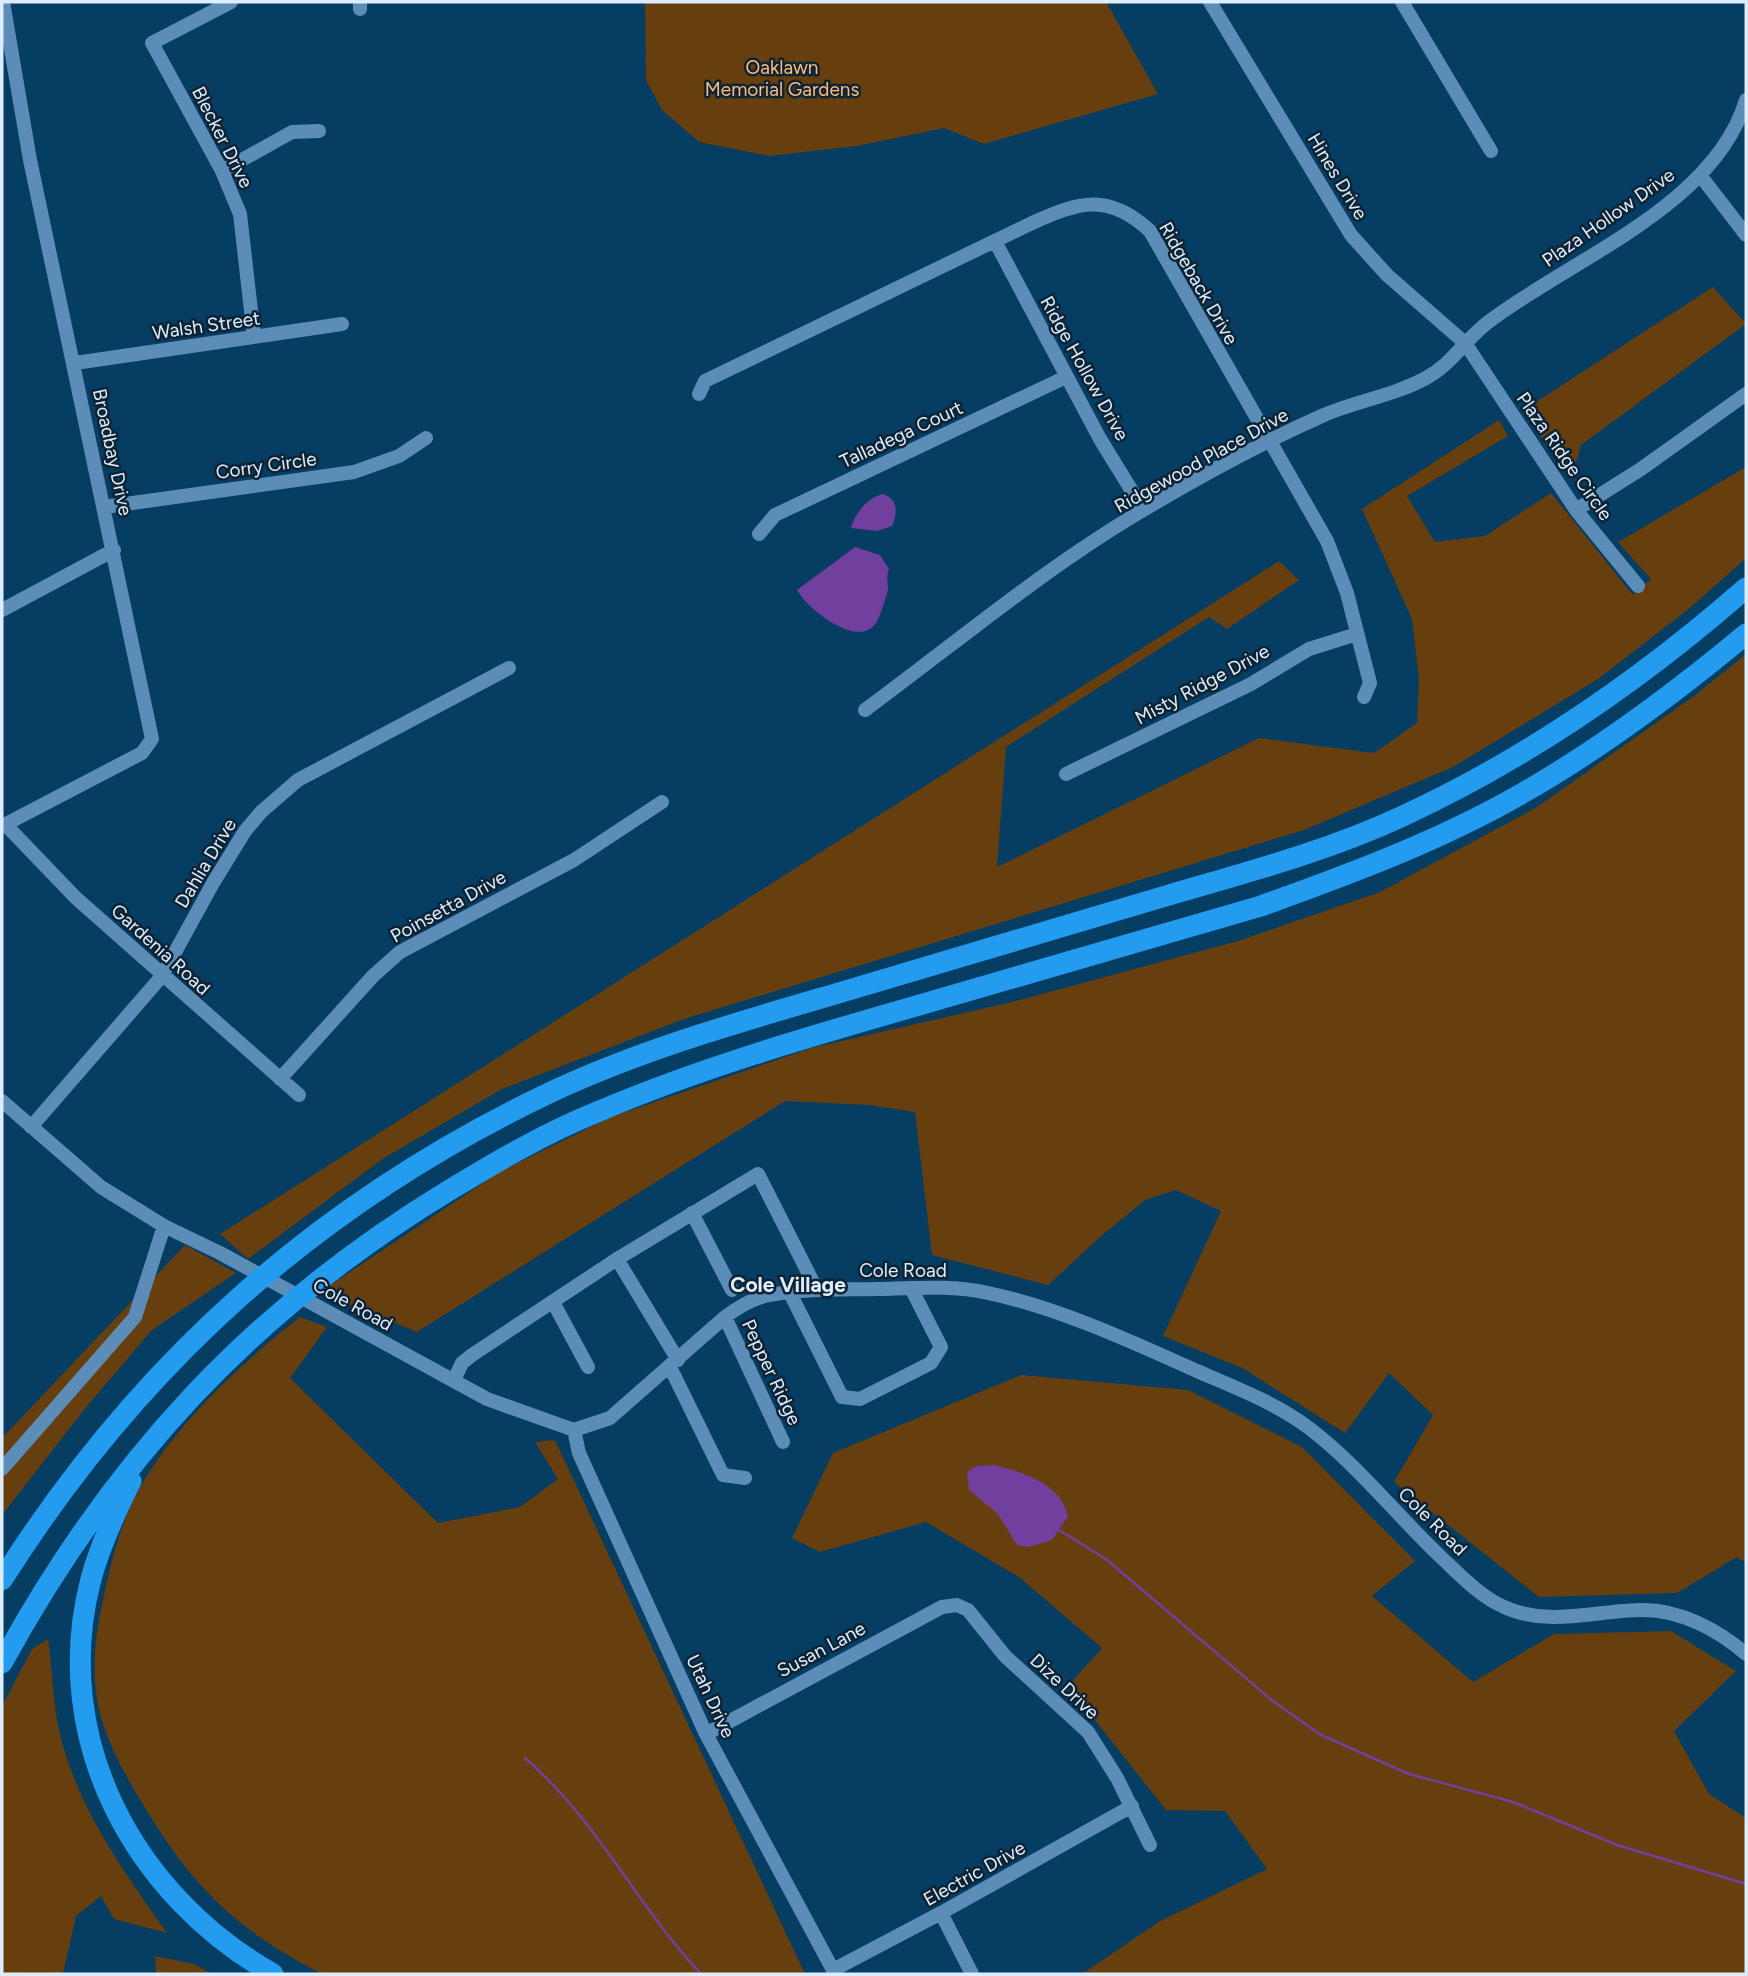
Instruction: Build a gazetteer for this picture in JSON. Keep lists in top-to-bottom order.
{
  "streets": {
    "street": [
      "Blecker Drive",
      "Hines Drive",
      "Plaza Hollow Drive",
      "Ridgeback Drive",
      "Walsh Street",
      "Ridge Hollow Drive",
      "Talladega Court",
      "Broadbay Drive",
      "Plaza Ridge Circle",
      "Ridgewood Place Drive",
      "Corry Circle",
      "Misty Ridge Drive",
      "Dahlia Drive",
      "Poinsetta Drive",
      "Gardenia Road",
      "Cole Road",
      "Pepper Ridge",
      "Susan Lane",
      "Dize Drive",
      "Utah Drive",
      "Electric Drive"
    ]
  },
  "crossings": [
    ["Blecker Drive", "Walsh Street"],
    ["Hines Drive", "Plaza Hollow Drive"],
    ["Hines Drive", "Plaza Ridge Circle"],
    ["Hines Drive", "Ridgewood Place Drive"],
    ["Plaza Hollow Drive", "Plaza Ridge Circle"],
    ["Plaza Hollow Drive", "Ridgewood Place Drive"],
    ["Ridgeback Drive", "Ridge Hollow Drive"],
    ["Ridgeback Drive", "Ridgewood Place Drive"],
    ["Ridgeback Drive", "Misty Ridge Drive"],
    ["Walsh Street", "Broadbay Drive"],
    ["Ridge Hollow Drive", "Talladega Court"],
    ["Ridge Hollow Drive", "Ridgewood Place Drive"],
    ["Broadbay Drive", "Corry Circle"],
    ["Broadbay Drive", "Gardenia Road"],
    ["Plaza Ridge Circle", "Ridgewood Place Drive"],
    ["Dahlia Drive", "Gardenia Road"],
    ["Dahlia Drive", "Cole Road"],
    ["Poinsetta Drive", "Gardenia Road"],
    ["Cole Road", "Pepper Ridge"],
    ["Cole Road", "Utah Drive"],
    ["Susan Lane", "Dize Drive"],
    ["Susan Lane", "Utah Drive"],
    ["Dize Drive", "Electric Drive"],
    ["Utah Drive", "Electric Drive"]
  ],
  "districts": ["Cole Village"],
  "parks": ["Oaklawn Memorial Gardens"]
}
